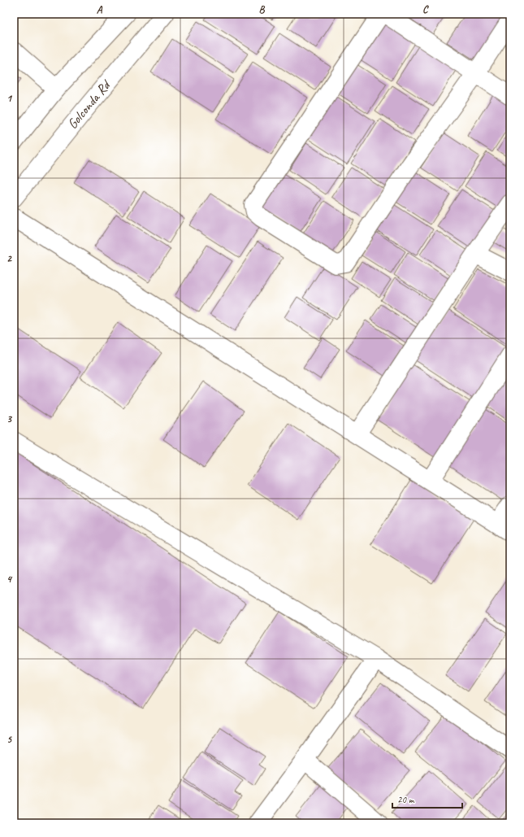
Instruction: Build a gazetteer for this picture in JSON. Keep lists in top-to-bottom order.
{
  "streets": {
    "street": ["Golconda Rd"]
  },
  "scale_bar": "20 m",
  "grid": {
    "columns": ["A", "B", "C"],
    "rows": [
      "1",
      "2",
      "3",
      "4",
      "5"
    ]
  }
}
